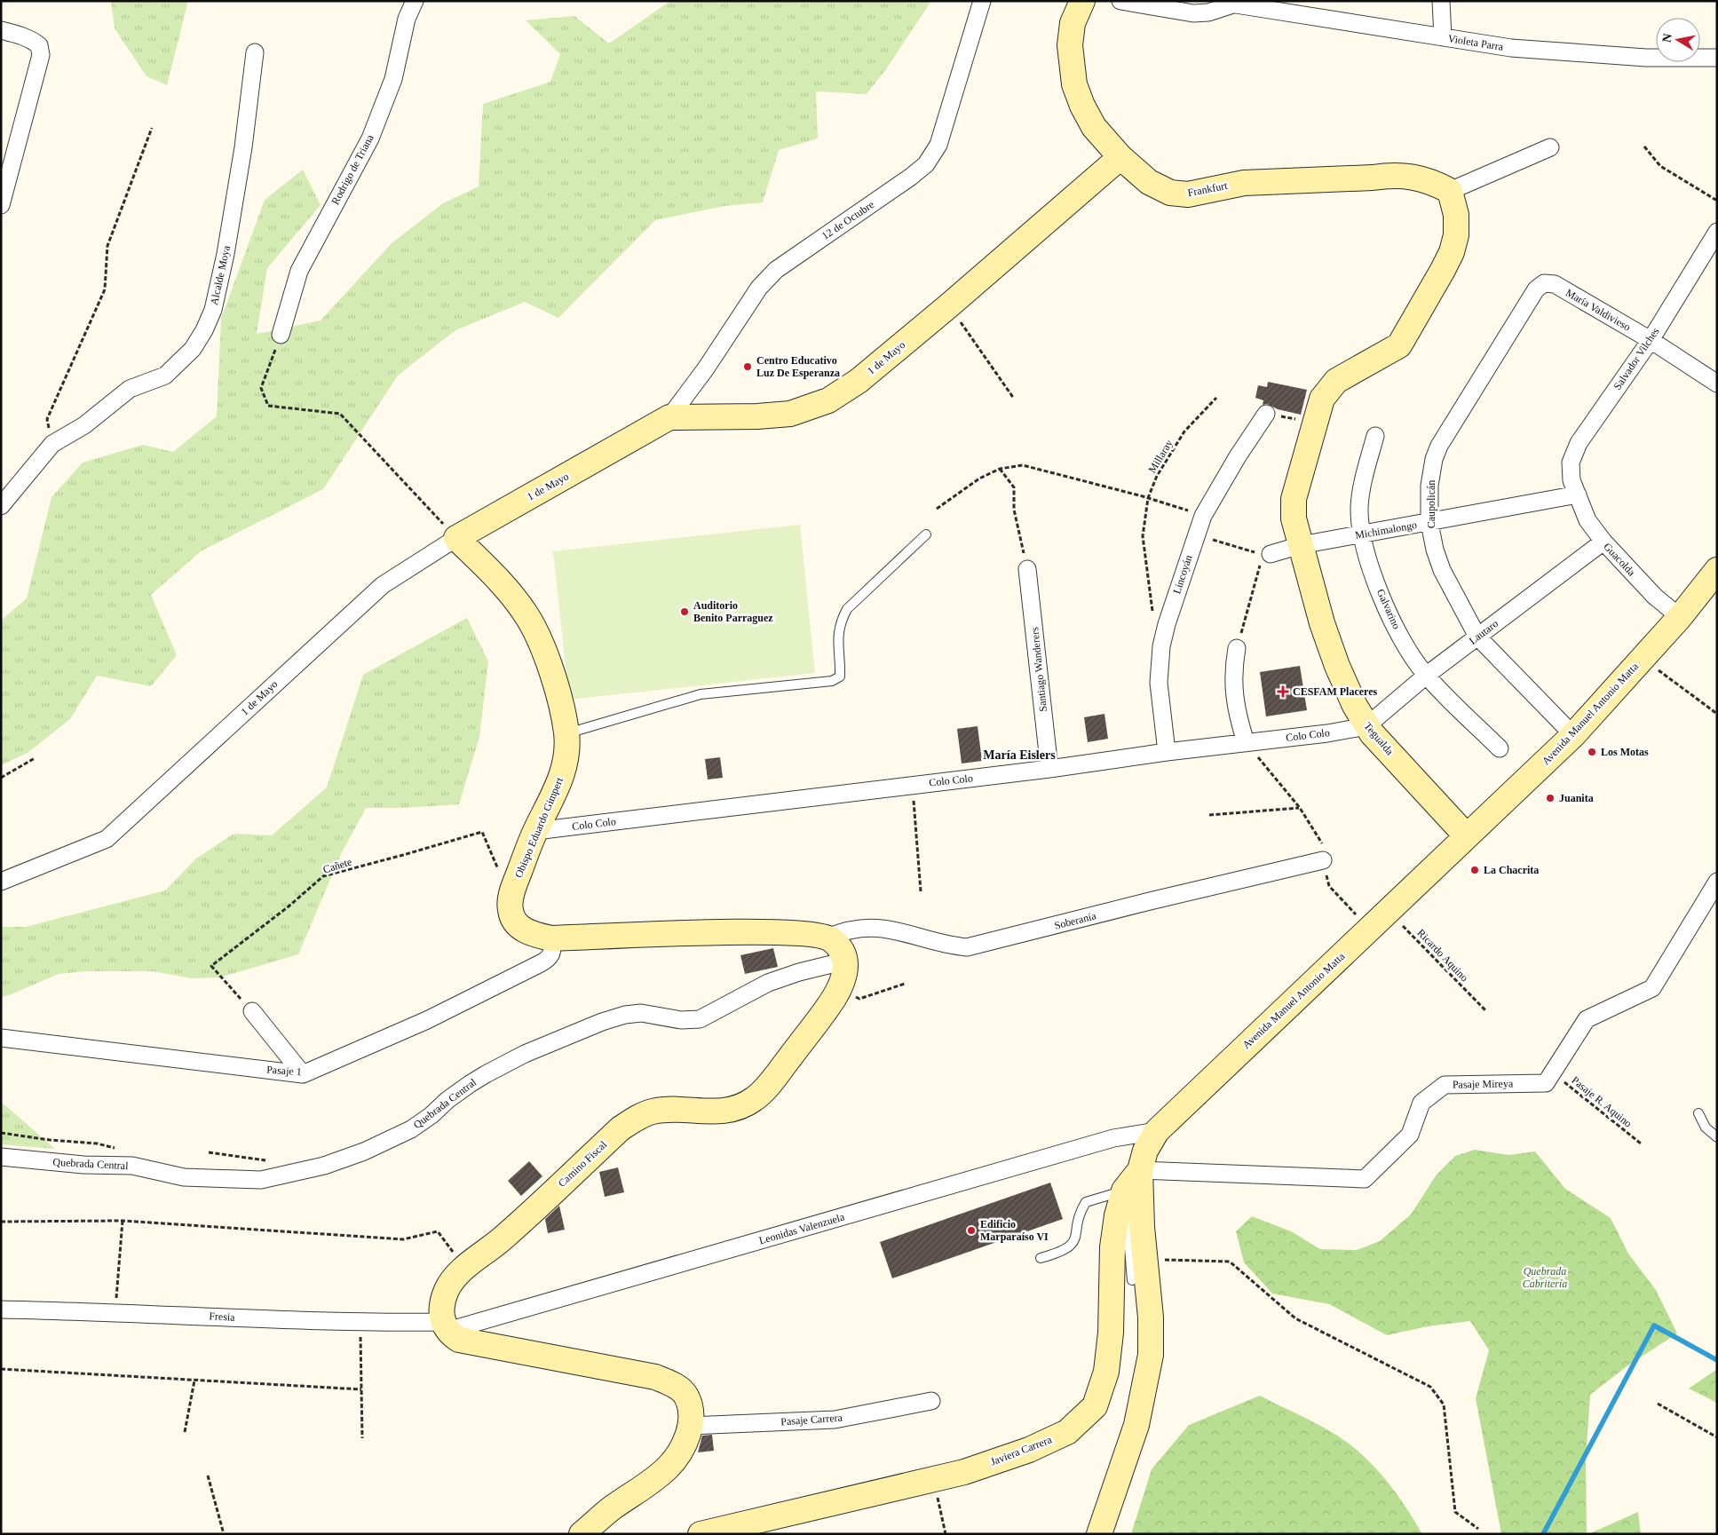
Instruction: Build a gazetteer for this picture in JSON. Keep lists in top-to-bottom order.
{
  "streets": {
    "street": [
      "Violeta Parra",
      "Rodrigo de Triana",
      "Frankfurt",
      "12 de Octubre",
      "Alcalde Moya",
      "María Valdivieso",
      "1 de Mayo",
      "Salvador Vilches",
      "Caupolicán",
      "Michimalongo",
      "Guacolda",
      "Lincoyán",
      "Galvarino",
      "Lautaro",
      "Santiago Wanderers",
      "Avenida Manuel Antonio Matta",
      "Colo Colo",
      "Tegualda",
      "Obispo Eduardo Gimpert",
      "Soberanía",
      "Pasaje 1",
      "Pasaje Mireya",
      "Quebrada Central",
      "Camino Fiscal",
      "Leonidas Valenzuela",
      "Fresia",
      "Pasaje Carrera",
      "Javiera Carrera"
    ],
    "path": [
      "Millaray",
      "Cañete",
      "Ricardo Aquino",
      "Pasaje R. Aquino"
    ]
  },
  "crossings": [
    ["Frankfurt", "1 de Mayo"],
    ["12 de Octubre", "1 de Mayo"],
    ["María Valdivieso", "Salvador Vilches"],
    ["María Valdivieso", "Caupolicán"],
    ["1 de Mayo", "Obispo Eduardo Gimpert"],
    ["Salvador Vilches", "Michimalongo"],
    ["Salvador Vilches", "Guacolda"],
    ["Caupolicán", "Michimalongo"],
    ["Caupolicán", "Lautaro"],
    ["Caupolicán", "Avenida Manuel Antonio Matta"],
    ["Michimalongo", "Guacolda"],
    ["Michimalongo", "Galvarino"],
    ["Michimalongo", "Tegualda"],
    ["Guacolda", "Lautaro"],
    ["Guacolda", "Avenida Manuel Antonio Matta"],
    ["Lincoyán", "Colo Colo"],
    ["Galvarino", "Lautaro"],
    ["Lautaro", "Colo Colo"],
    ["Lautaro", "Tegualda"],
    ["Santiago Wanderers", "Colo Colo"],
    ["Avenida Manuel Antonio Matta", "Tegualda"],
    ["Avenida Manuel Antonio Matta", "Ricardo Aquino"],
    ["Avenida Manuel Antonio Matta", "Pasaje Mireya"],
    ["Avenida Manuel Antonio Matta", "Leonidas Valenzuela"],
    ["Avenida Manuel Antonio Matta", "Javiera Carrera"],
    ["Colo Colo", "Tegualda"],
    ["Colo Colo", "Obispo Eduardo Gimpert"],
    ["Obispo Eduardo Gimpert", "Cañete"],
    ["Obispo Eduardo Gimpert", "Pasaje 1"],
    ["Pasaje Mireya", "Pasaje R. Aquino"],
    ["Pasaje Mireya", "Javiera Carrera"],
    ["Quebrada Central", "Camino Fiscal"],
    ["Camino Fiscal", "Leonidas Valenzuela"],
    ["Camino Fiscal", "Fresia"],
    ["Leonidas Valenzuela", "Fresia"]
  ],
  "districts": ["María Eislers"],
  "parks": ["Quebrada Cabritería"],
  "places": {
    "other": [
      "Centro Educativo Luz De Esperanza",
      "Auditorio Benito Parraguez",
      "Los Motas",
      "Juanita",
      "La Chacrita",
      "Edificio Marparaíso VI"
    ],
    "health": ["CESFAM Placeres"]
  },
  "north": "left"
}
